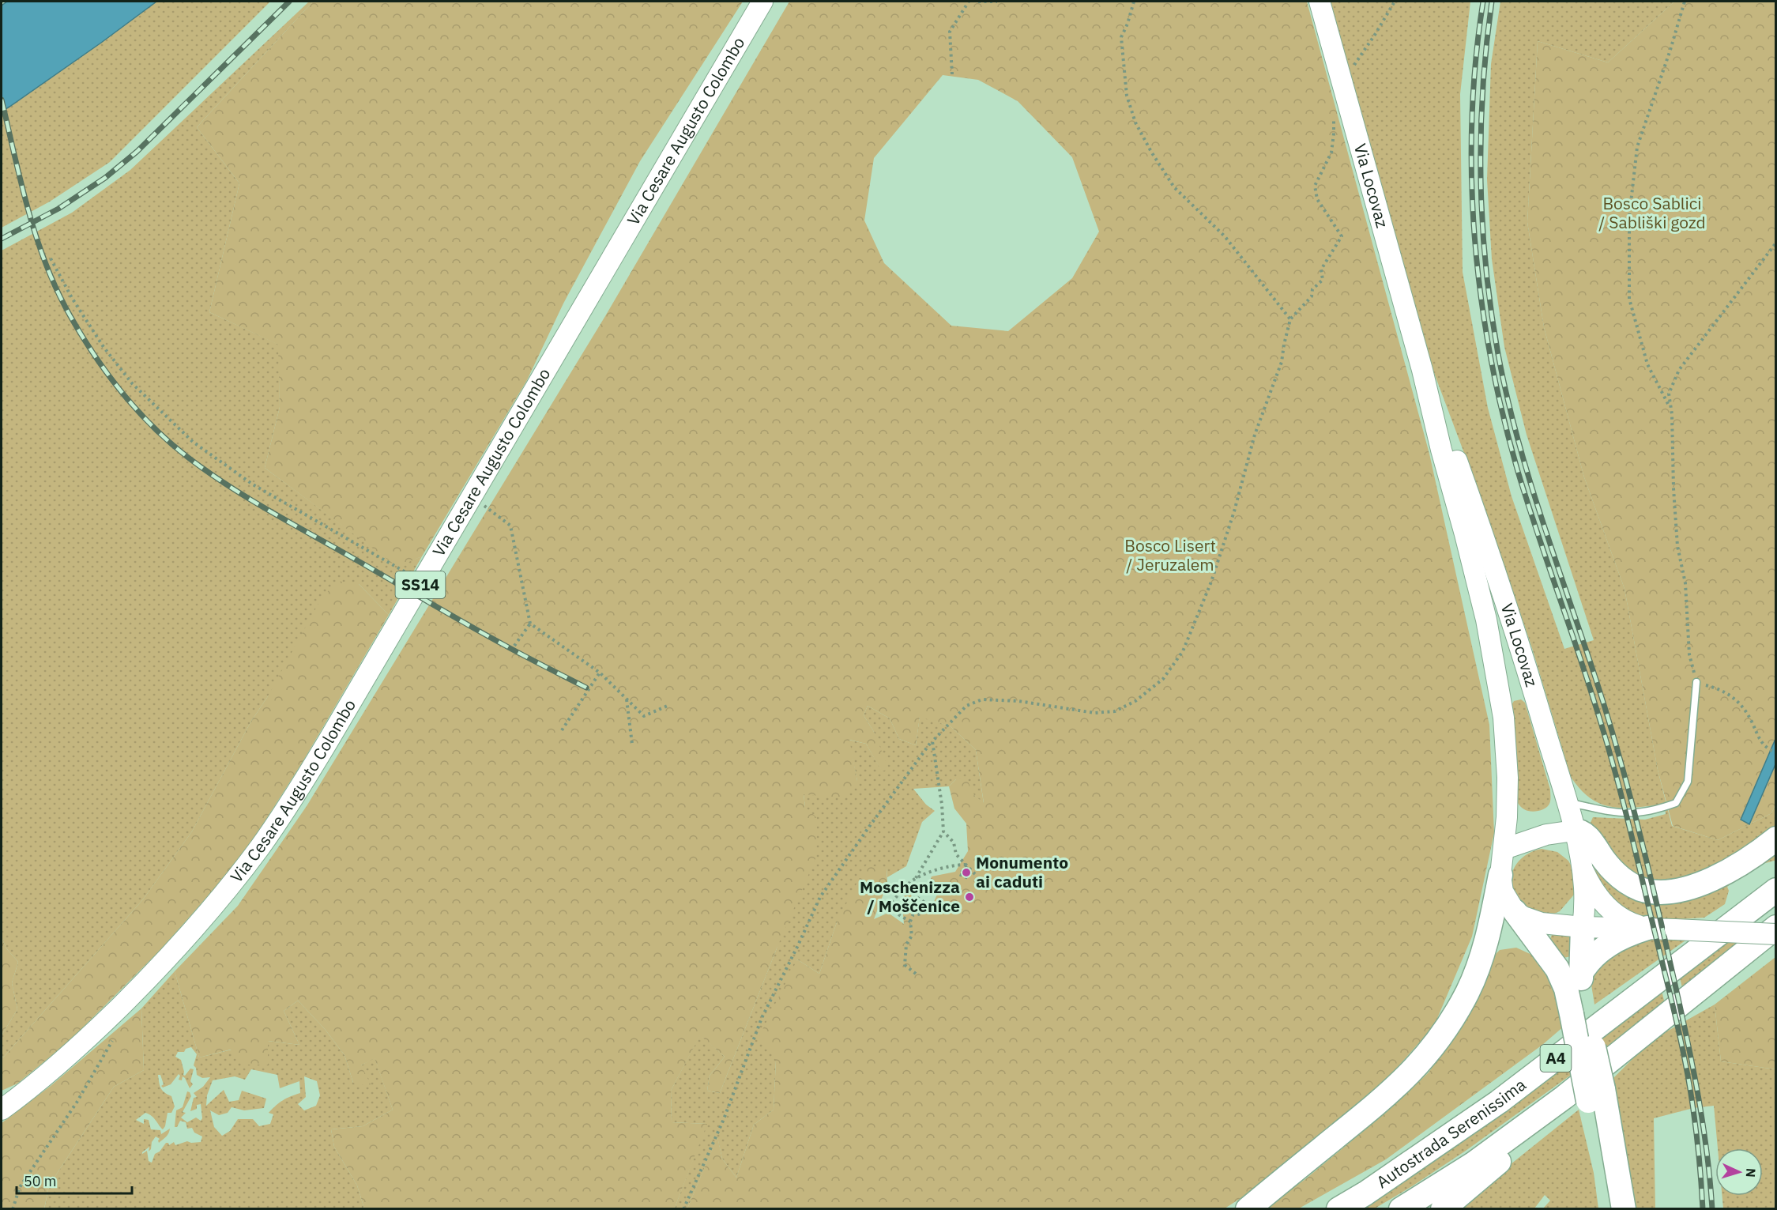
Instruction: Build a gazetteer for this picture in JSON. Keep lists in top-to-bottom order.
{
  "streets": {
    "highway": ["A4", "Autostrada Serenissima"],
    "main road": ["Via Cesare Augusto Colombo", "Via Locovaz", "SS14"]
  },
  "parks": ["Bosco Sablici / Sabliški gozd", "Bosco Lisert / Jeruzalem"],
  "places": ["Monumento ai caduti", "Moschenizza / Moščenice"],
  "scale_bar": "50 m",
  "north": "right"
}
